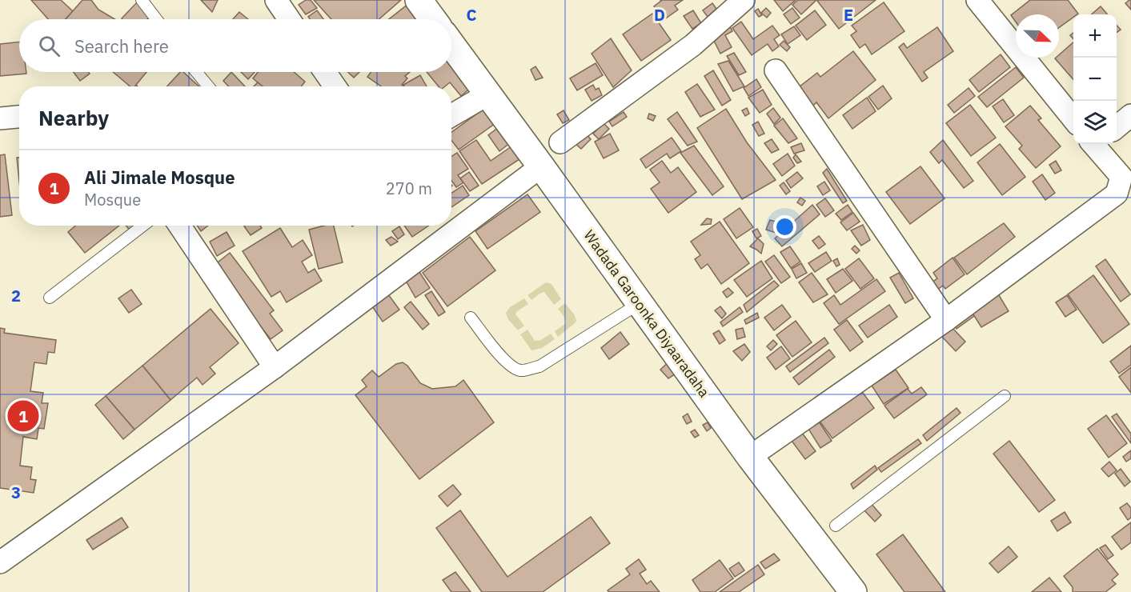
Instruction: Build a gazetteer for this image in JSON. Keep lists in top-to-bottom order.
{
  "streets": {
    "main road": ["Wadada Garoonka Diyaaradaha"]
  },
  "north": "bottom right",
  "page": {
    "map_buttons": ["+", "−"],
    "search": "Search here",
    "heading": "Nearby",
    "list": [
      {
        "mark": "1",
        "name": "Ali Jimale Mosque",
        "note": "Mosque",
        "value": "270 m"
      }
    ],
    "pins": "1"
  },
  "grid": {
    "columns": ["C", "D", "E"],
    "rows": ["2", "3"]
  }
}
